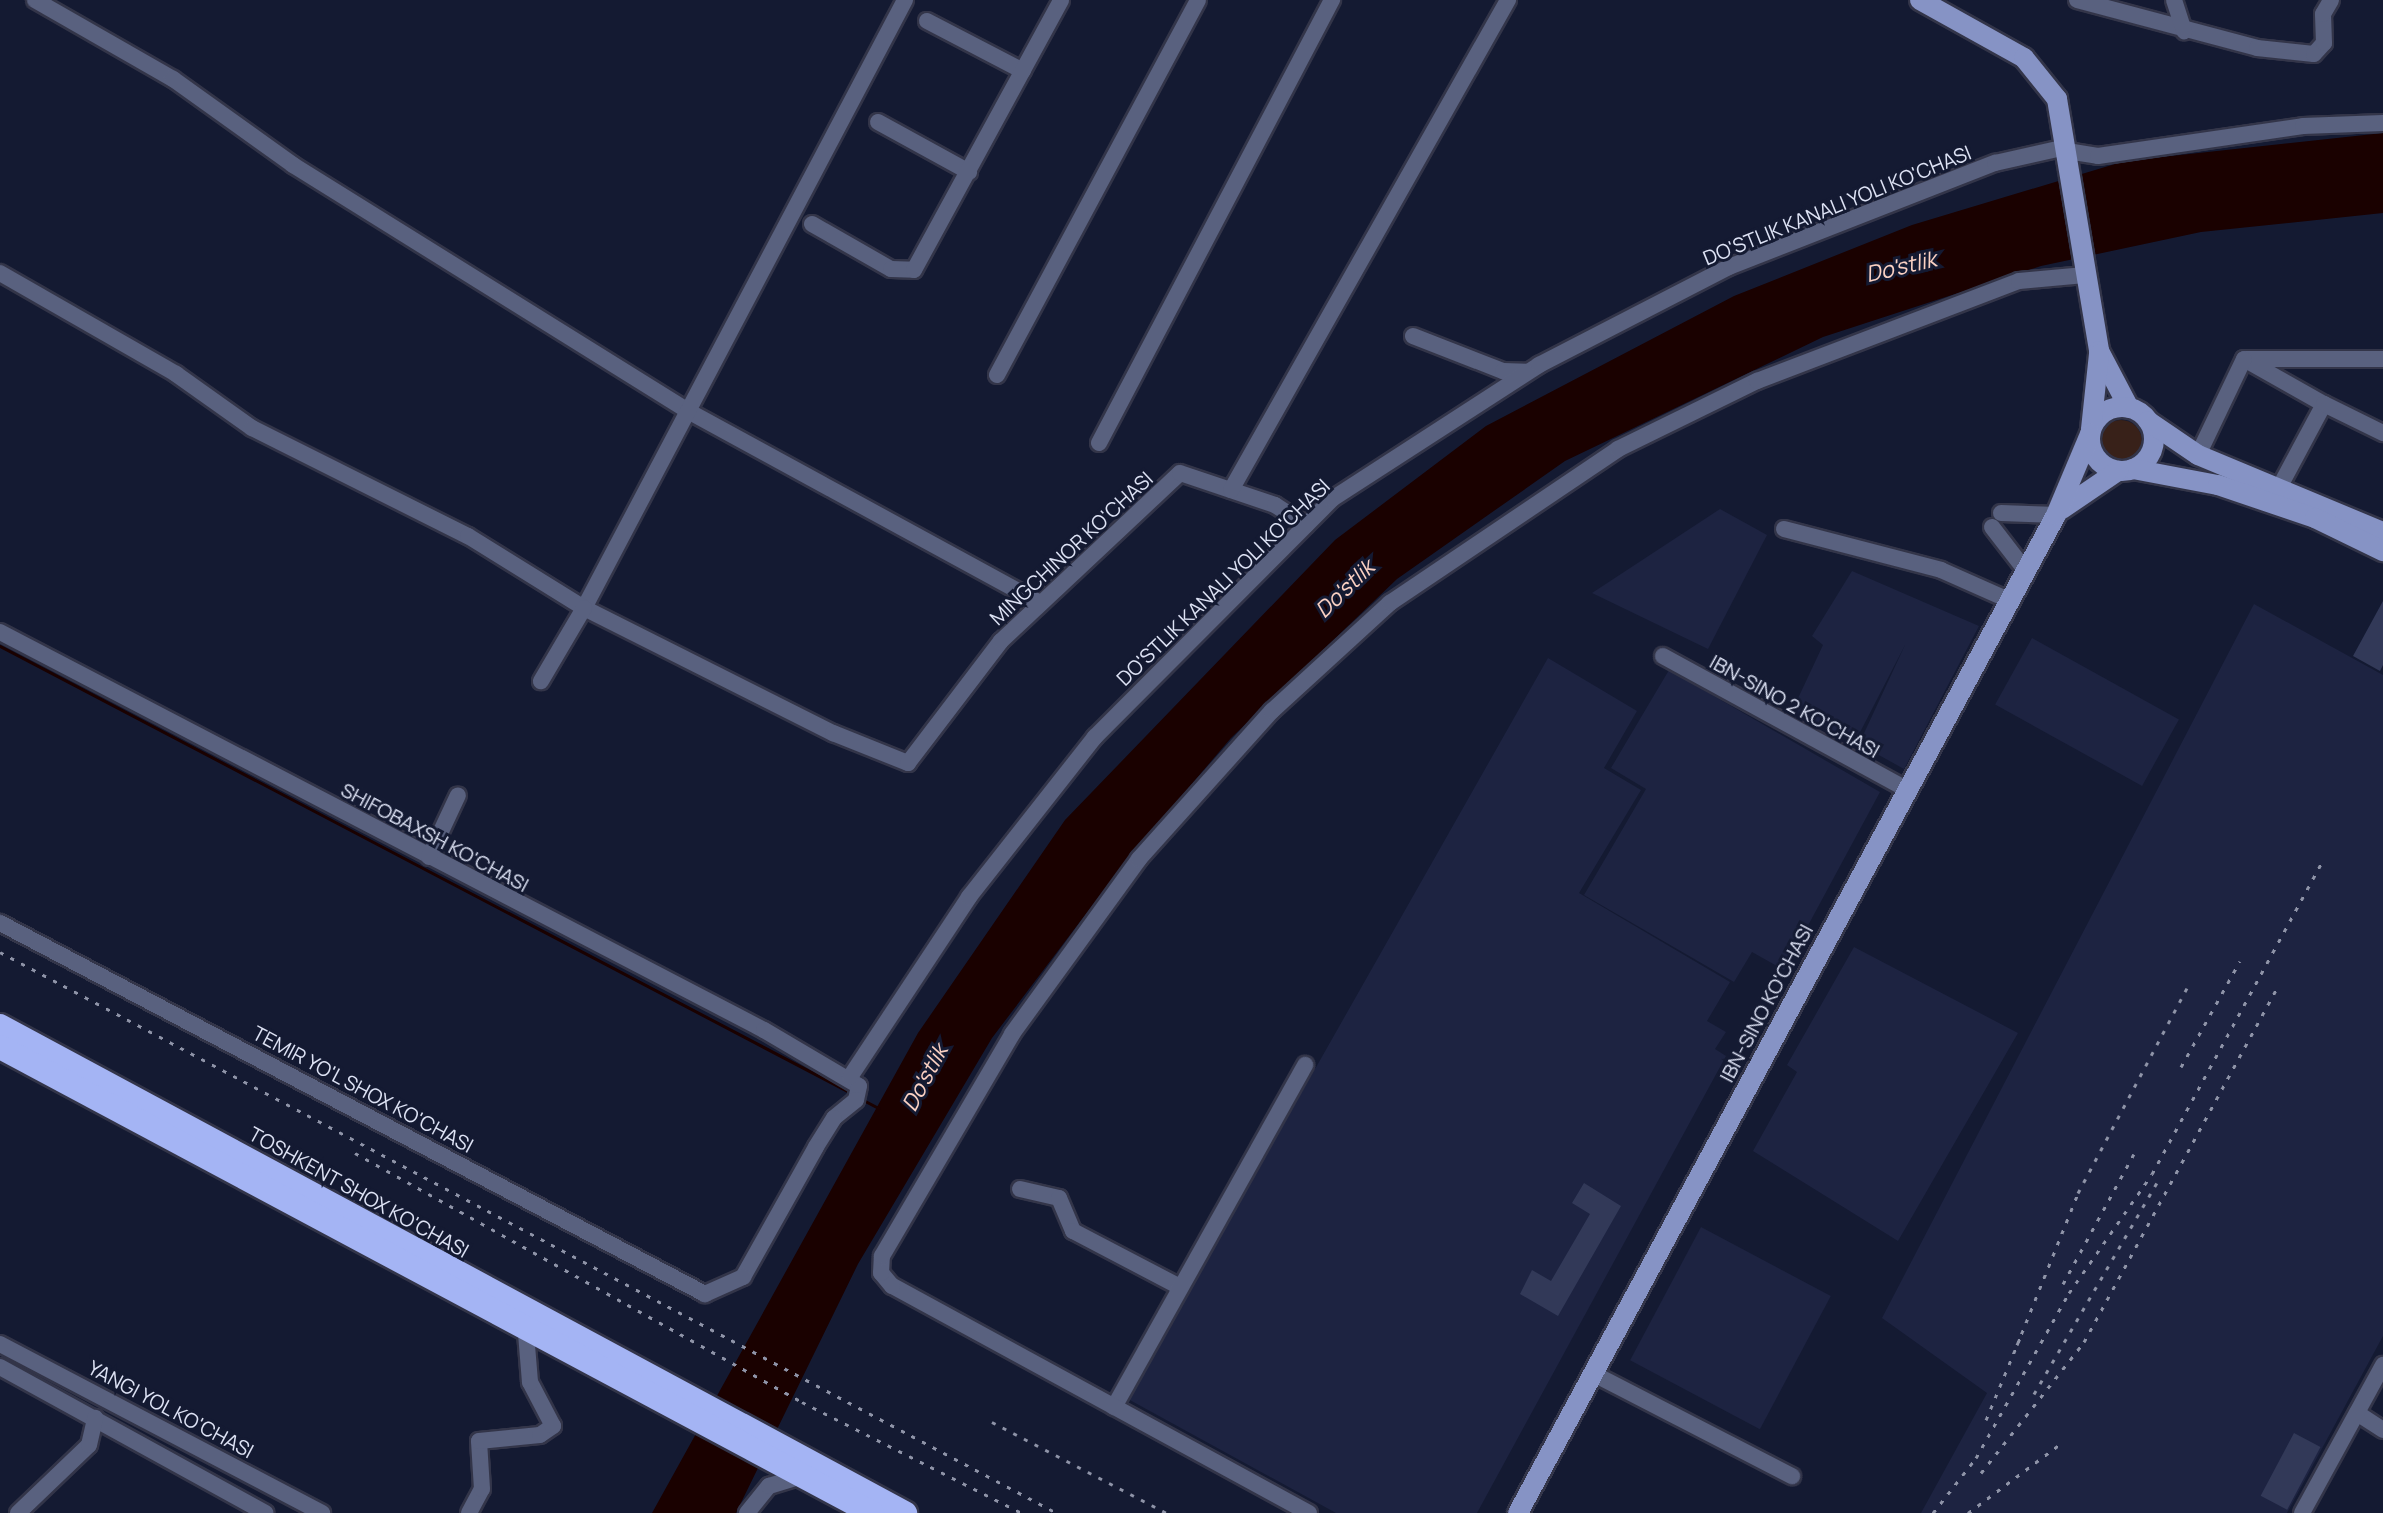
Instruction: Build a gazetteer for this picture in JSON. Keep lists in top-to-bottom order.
{
  "streets": {
    "highway": ["TOSHKENT SHOX KO'CHASI"],
    "main road": ["IBN-SINO KO'CHASI"],
    "street": [
      "DO'STLIK KANALI YOLI KO'CHASI",
      "MINGCHINOR KO'CHASI",
      "IBN-SINO 2 KO'CHASI",
      "SHIFOBAXSH KO'CHASI",
      "TEMIR YO'L SHOX KO'CHASI",
      "YANGI YOL KO'CHASI"
    ]
  },
  "crossings": [
    ["DO'STLIK KANALI YOLI KO'CHASI", "MINGCHINOR KO'CHASI"],
    ["DO'STLIK KANALI YOLI KO'CHASI", "SHIFOBAXSH KO'CHASI"],
    ["DO'STLIK KANALI YOLI KO'CHASI", "TEMIR YO'L SHOX KO'CHASI"],
    ["IBN-SINO 2 KO'CHASI", "IBN-SINO KO'CHASI"],
    ["SHIFOBAXSH KO'CHASI", "TEMIR YO'L SHOX KO'CHASI"]
  ],
  "water": ["Do'stlik"]
}
